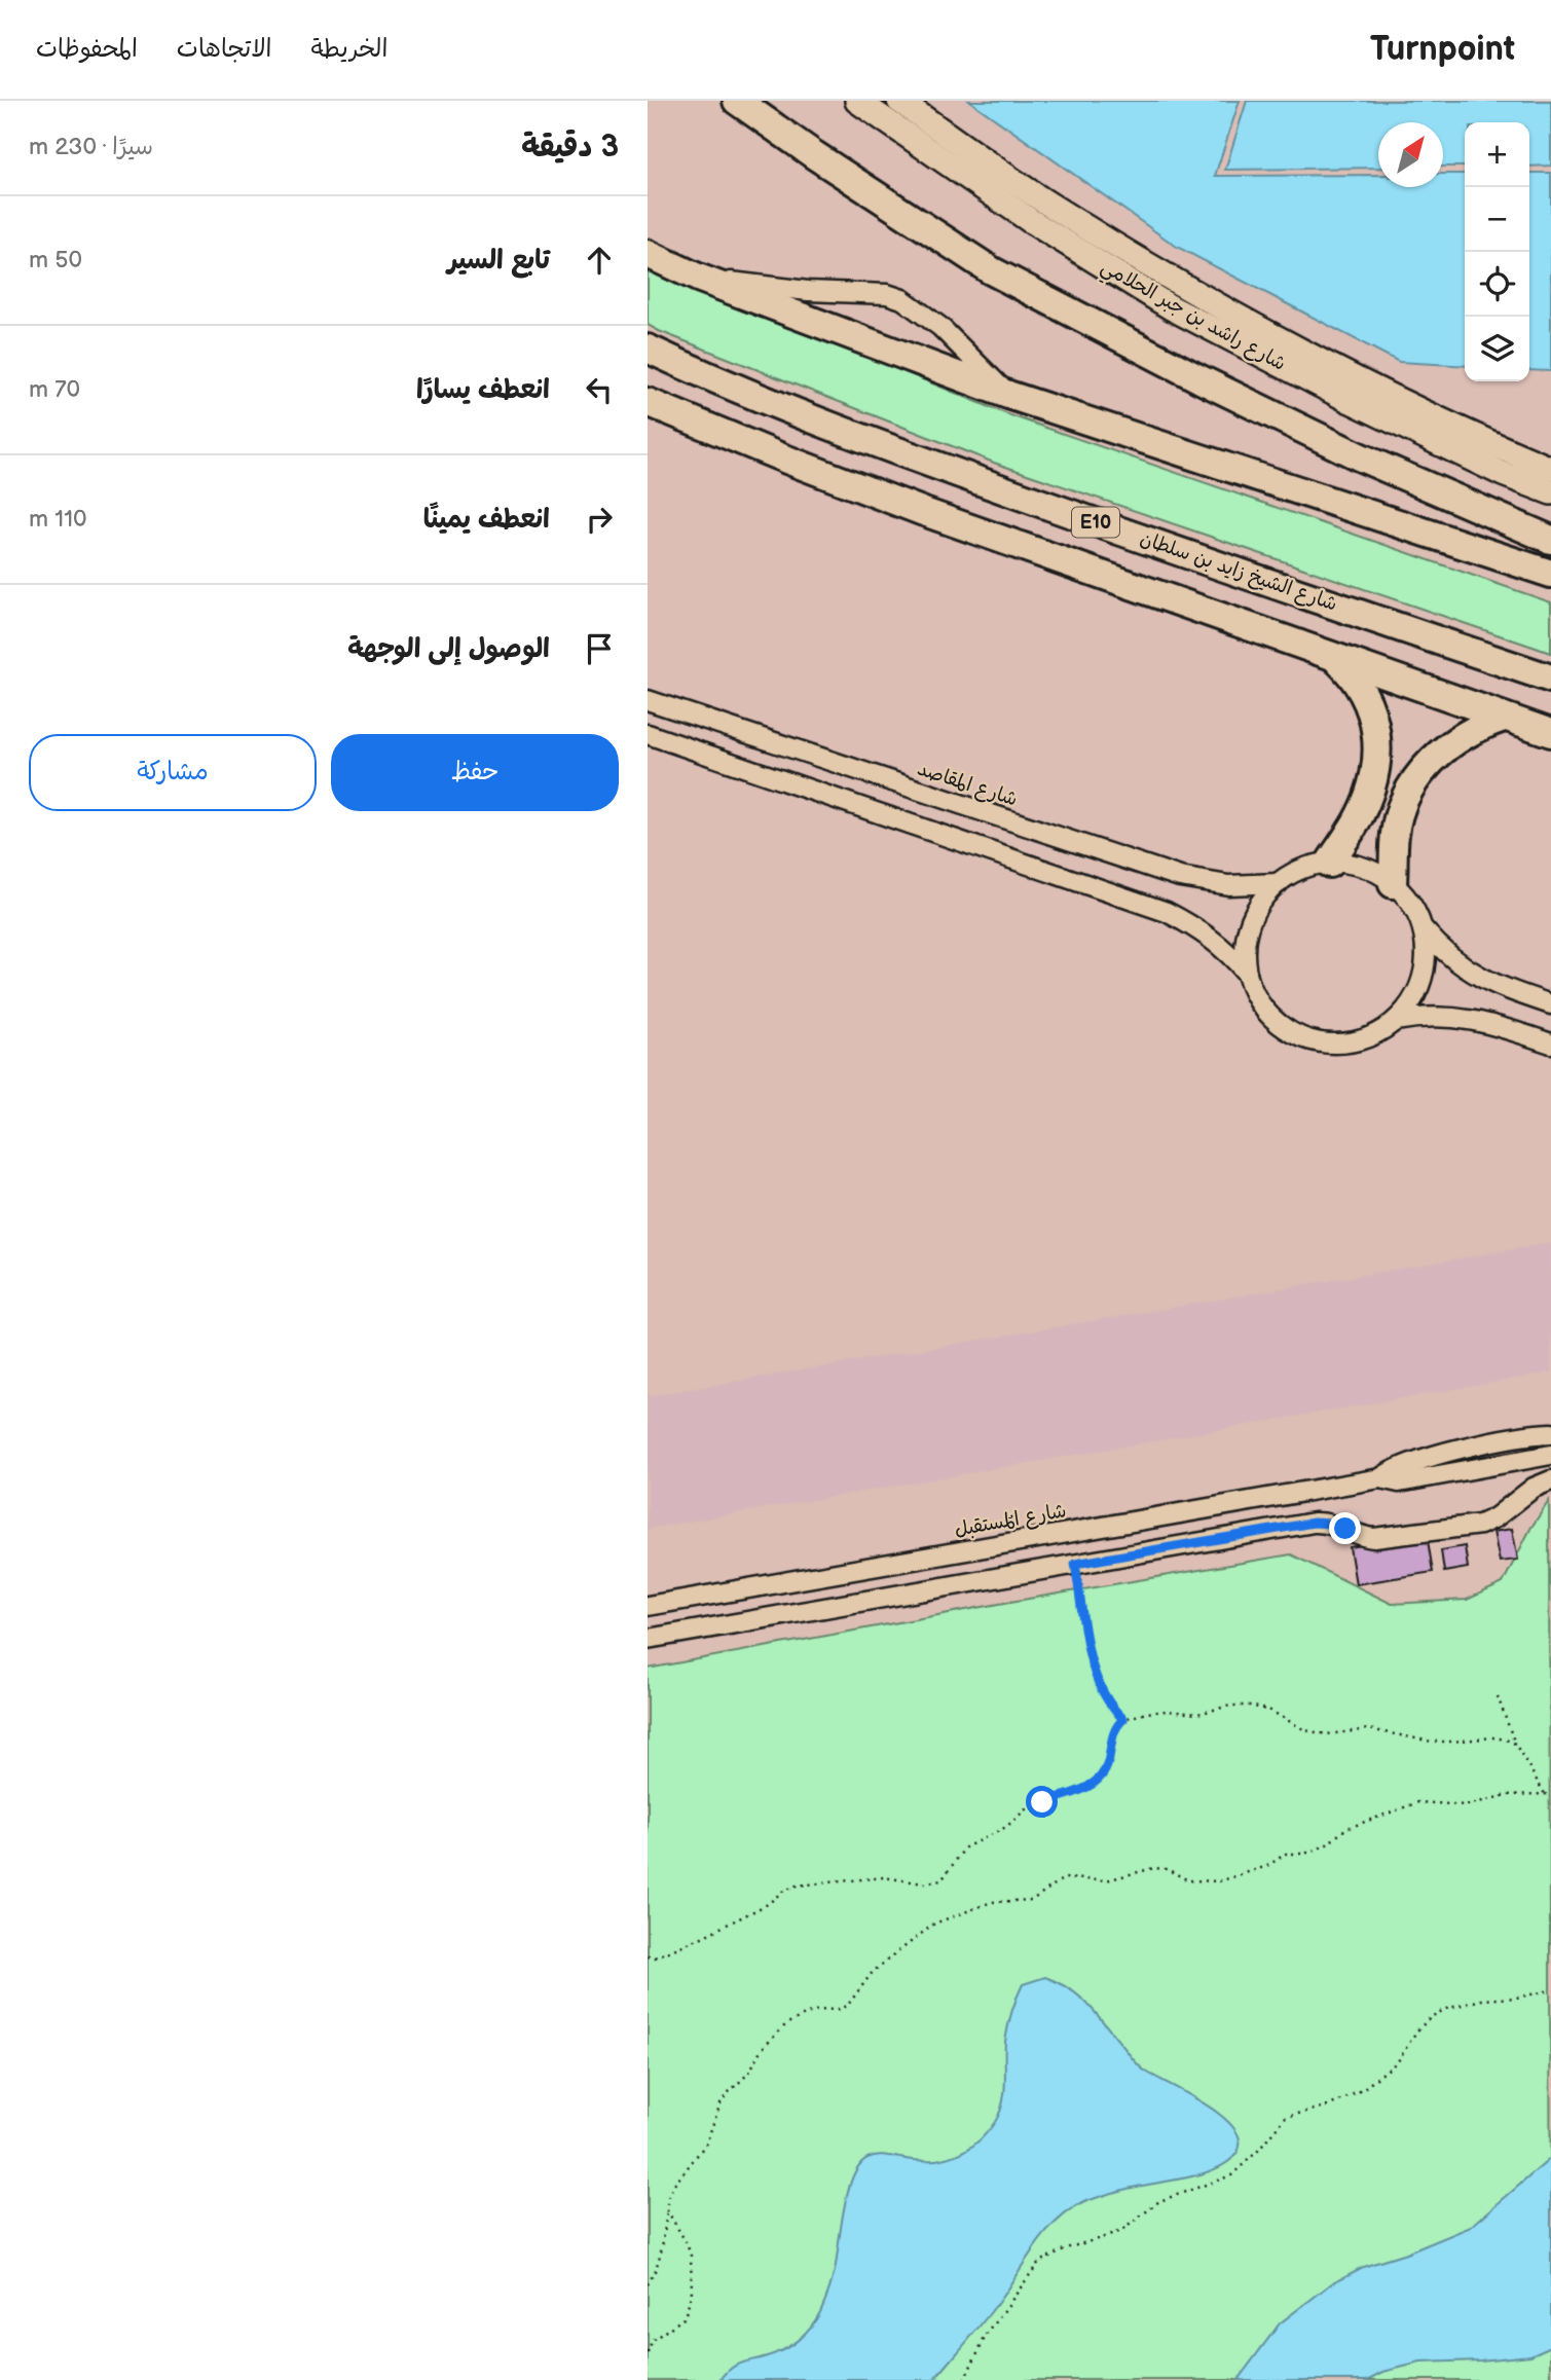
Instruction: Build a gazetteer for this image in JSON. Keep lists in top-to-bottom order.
{
  "streets": {
    "highway": ["E10", "شارع الشيخ زايد بن سلطان"],
    "main road": ["شارع راشد بن جبر الحلامي"],
    "street": ["شارع المقاصد", "شارع المُستقبل"]
  },
  "north": "top right",
  "page": {
    "header": "Turnpoint",
    "nav": ["الخريطة", "الاتجاهات", "المحفوظات"],
    "heading": ["3 دقيقة", "سيرًا · 230 m"],
    "map_buttons": ["+", "−"],
    "list": [
      ["تابع السير", "50 m"],
      ["انعطف يسارًا", "70 m"],
      ["انعطف يمينًا", "110 m"],
      "الوصول إلى الوجهة"
    ],
    "buttons": ["حفظ", "مشاركة"]
  }
}
